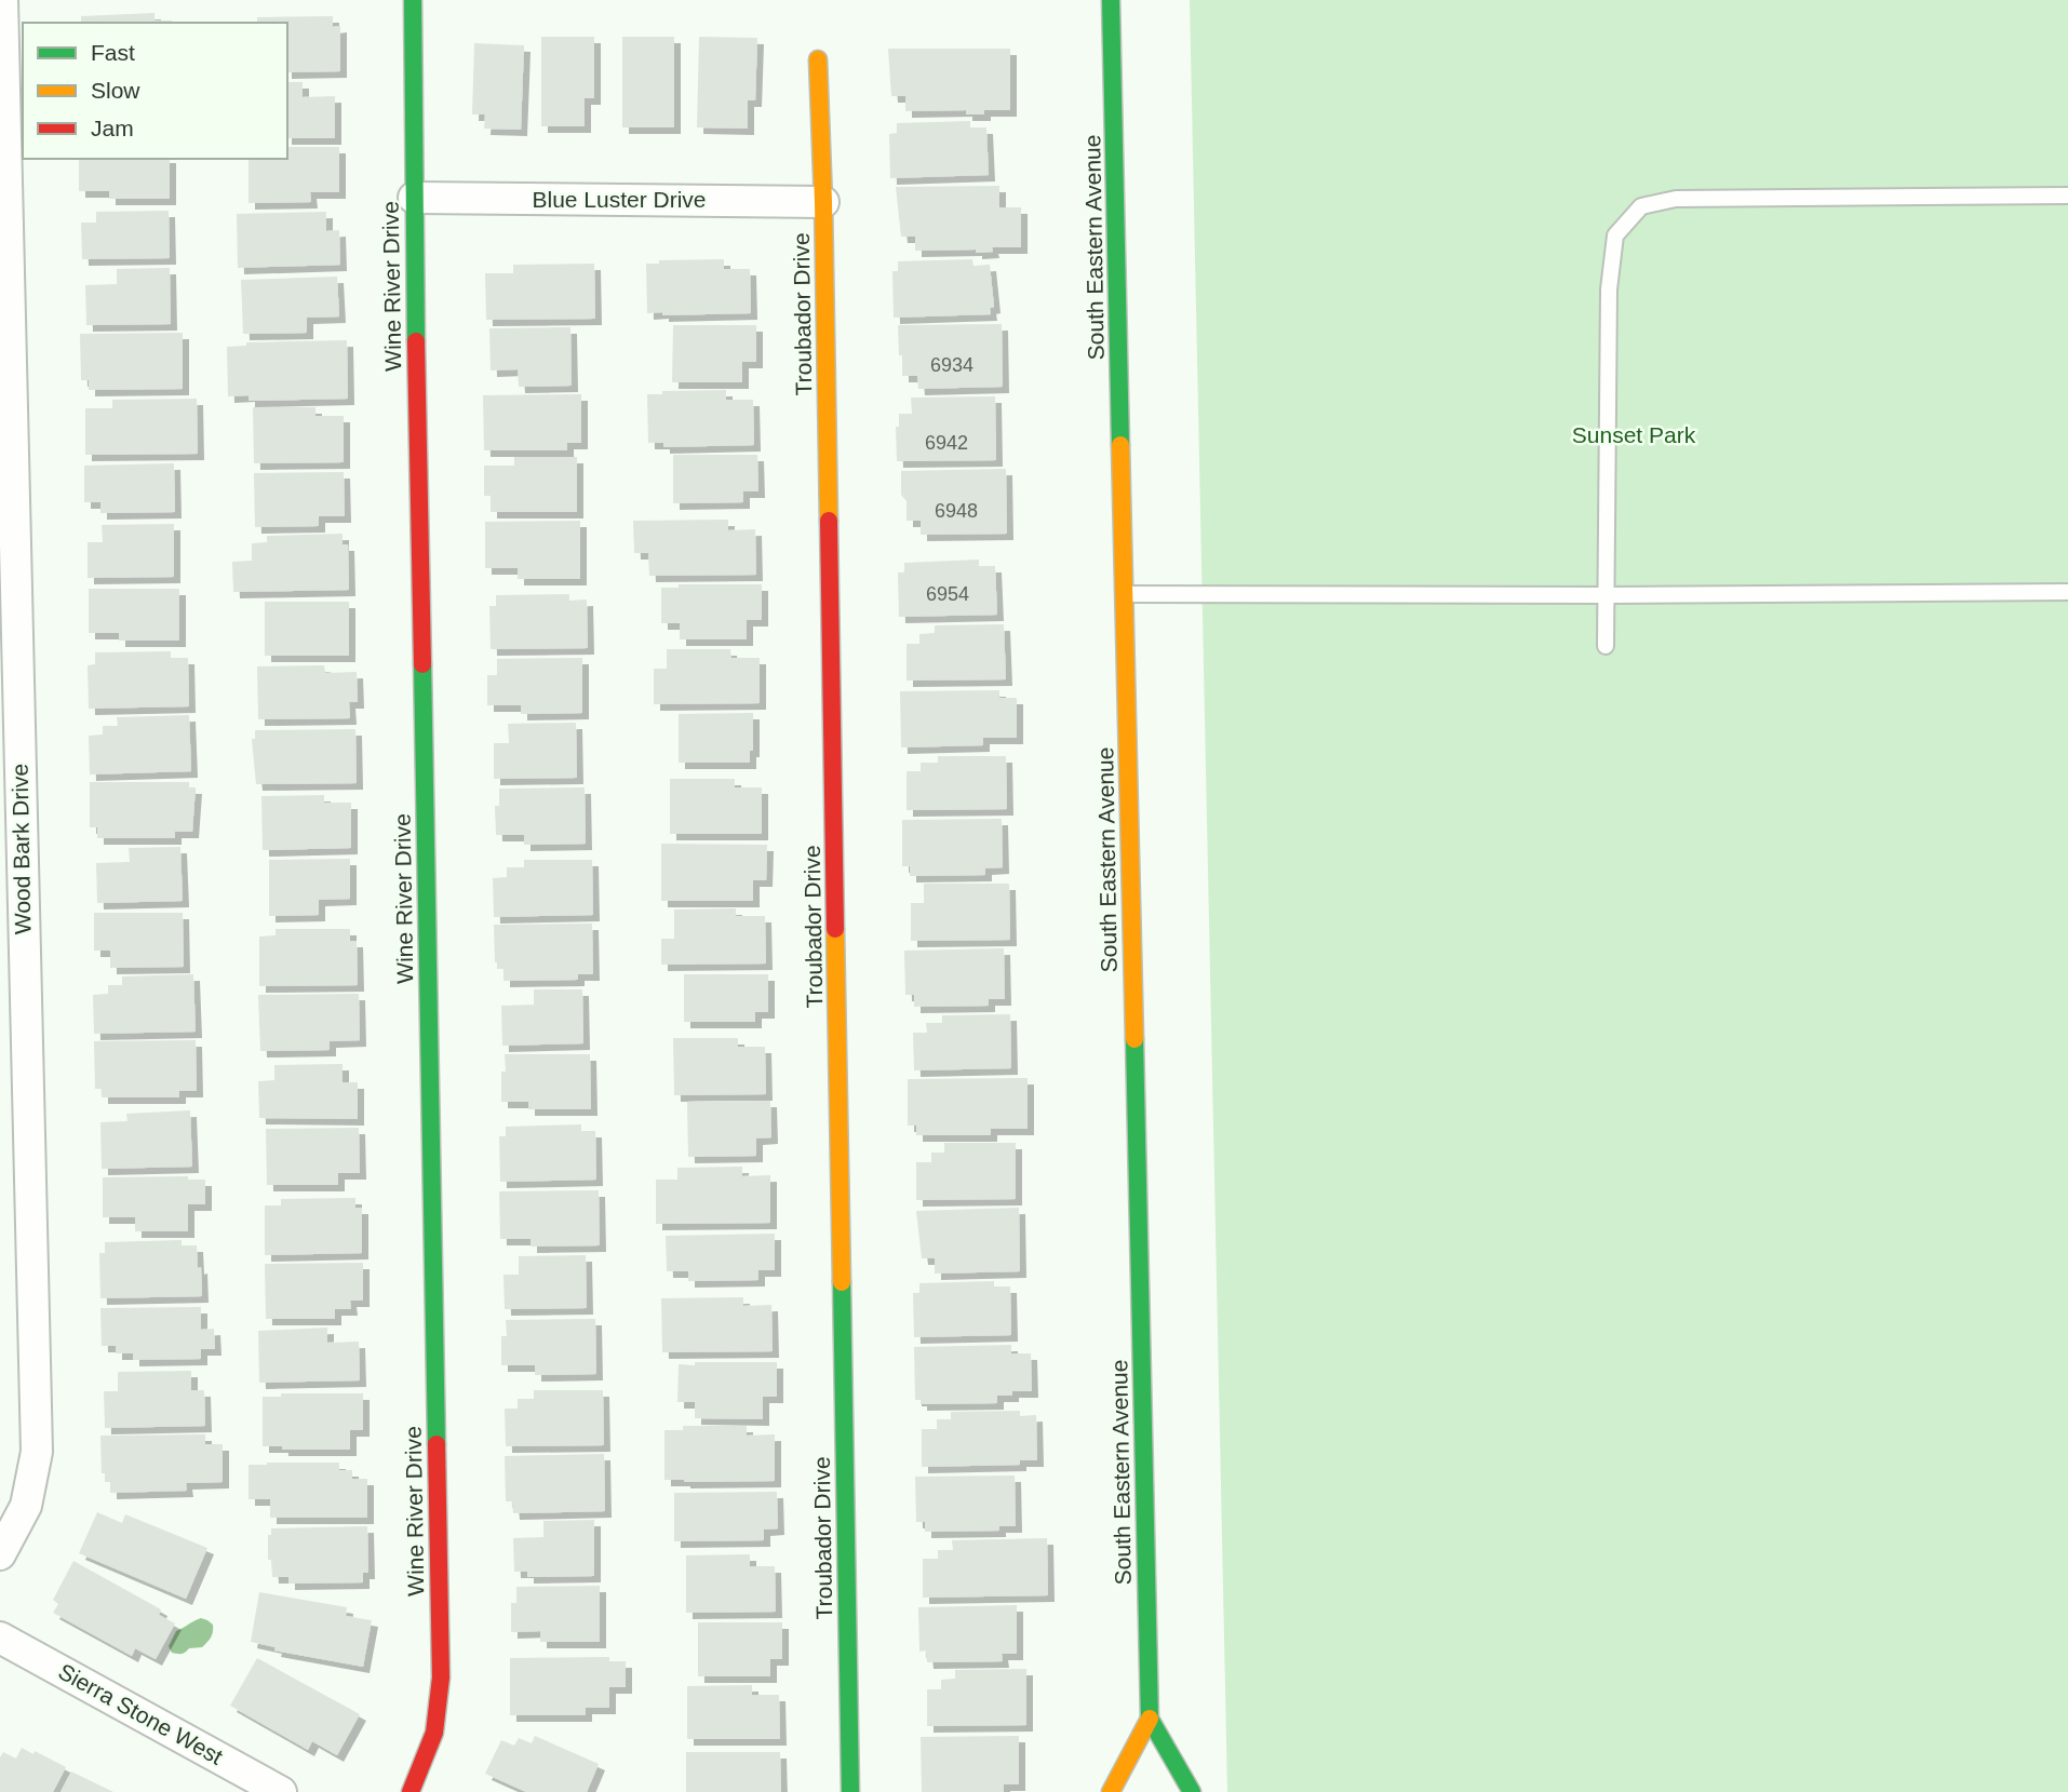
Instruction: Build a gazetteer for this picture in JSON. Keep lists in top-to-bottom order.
{
  "streets": {
    "street": [
      "Blue Luster Drive",
      "South Eastern Avenue",
      "Wine River Drive",
      "Troubador Drive",
      "Wood Bark Drive",
      "Sierra Stone West"
    ]
  },
  "crossings": [
    ["Blue Luster Drive", "Wine River Drive"],
    ["Blue Luster Drive", "Troubador Drive"]
  ],
  "parks": ["Sunset Park"],
  "house_numbers": [
    "6934",
    "6942",
    "6948",
    "6954"
  ],
  "legend": ["Fast", "Slow", "Jam"]
}
